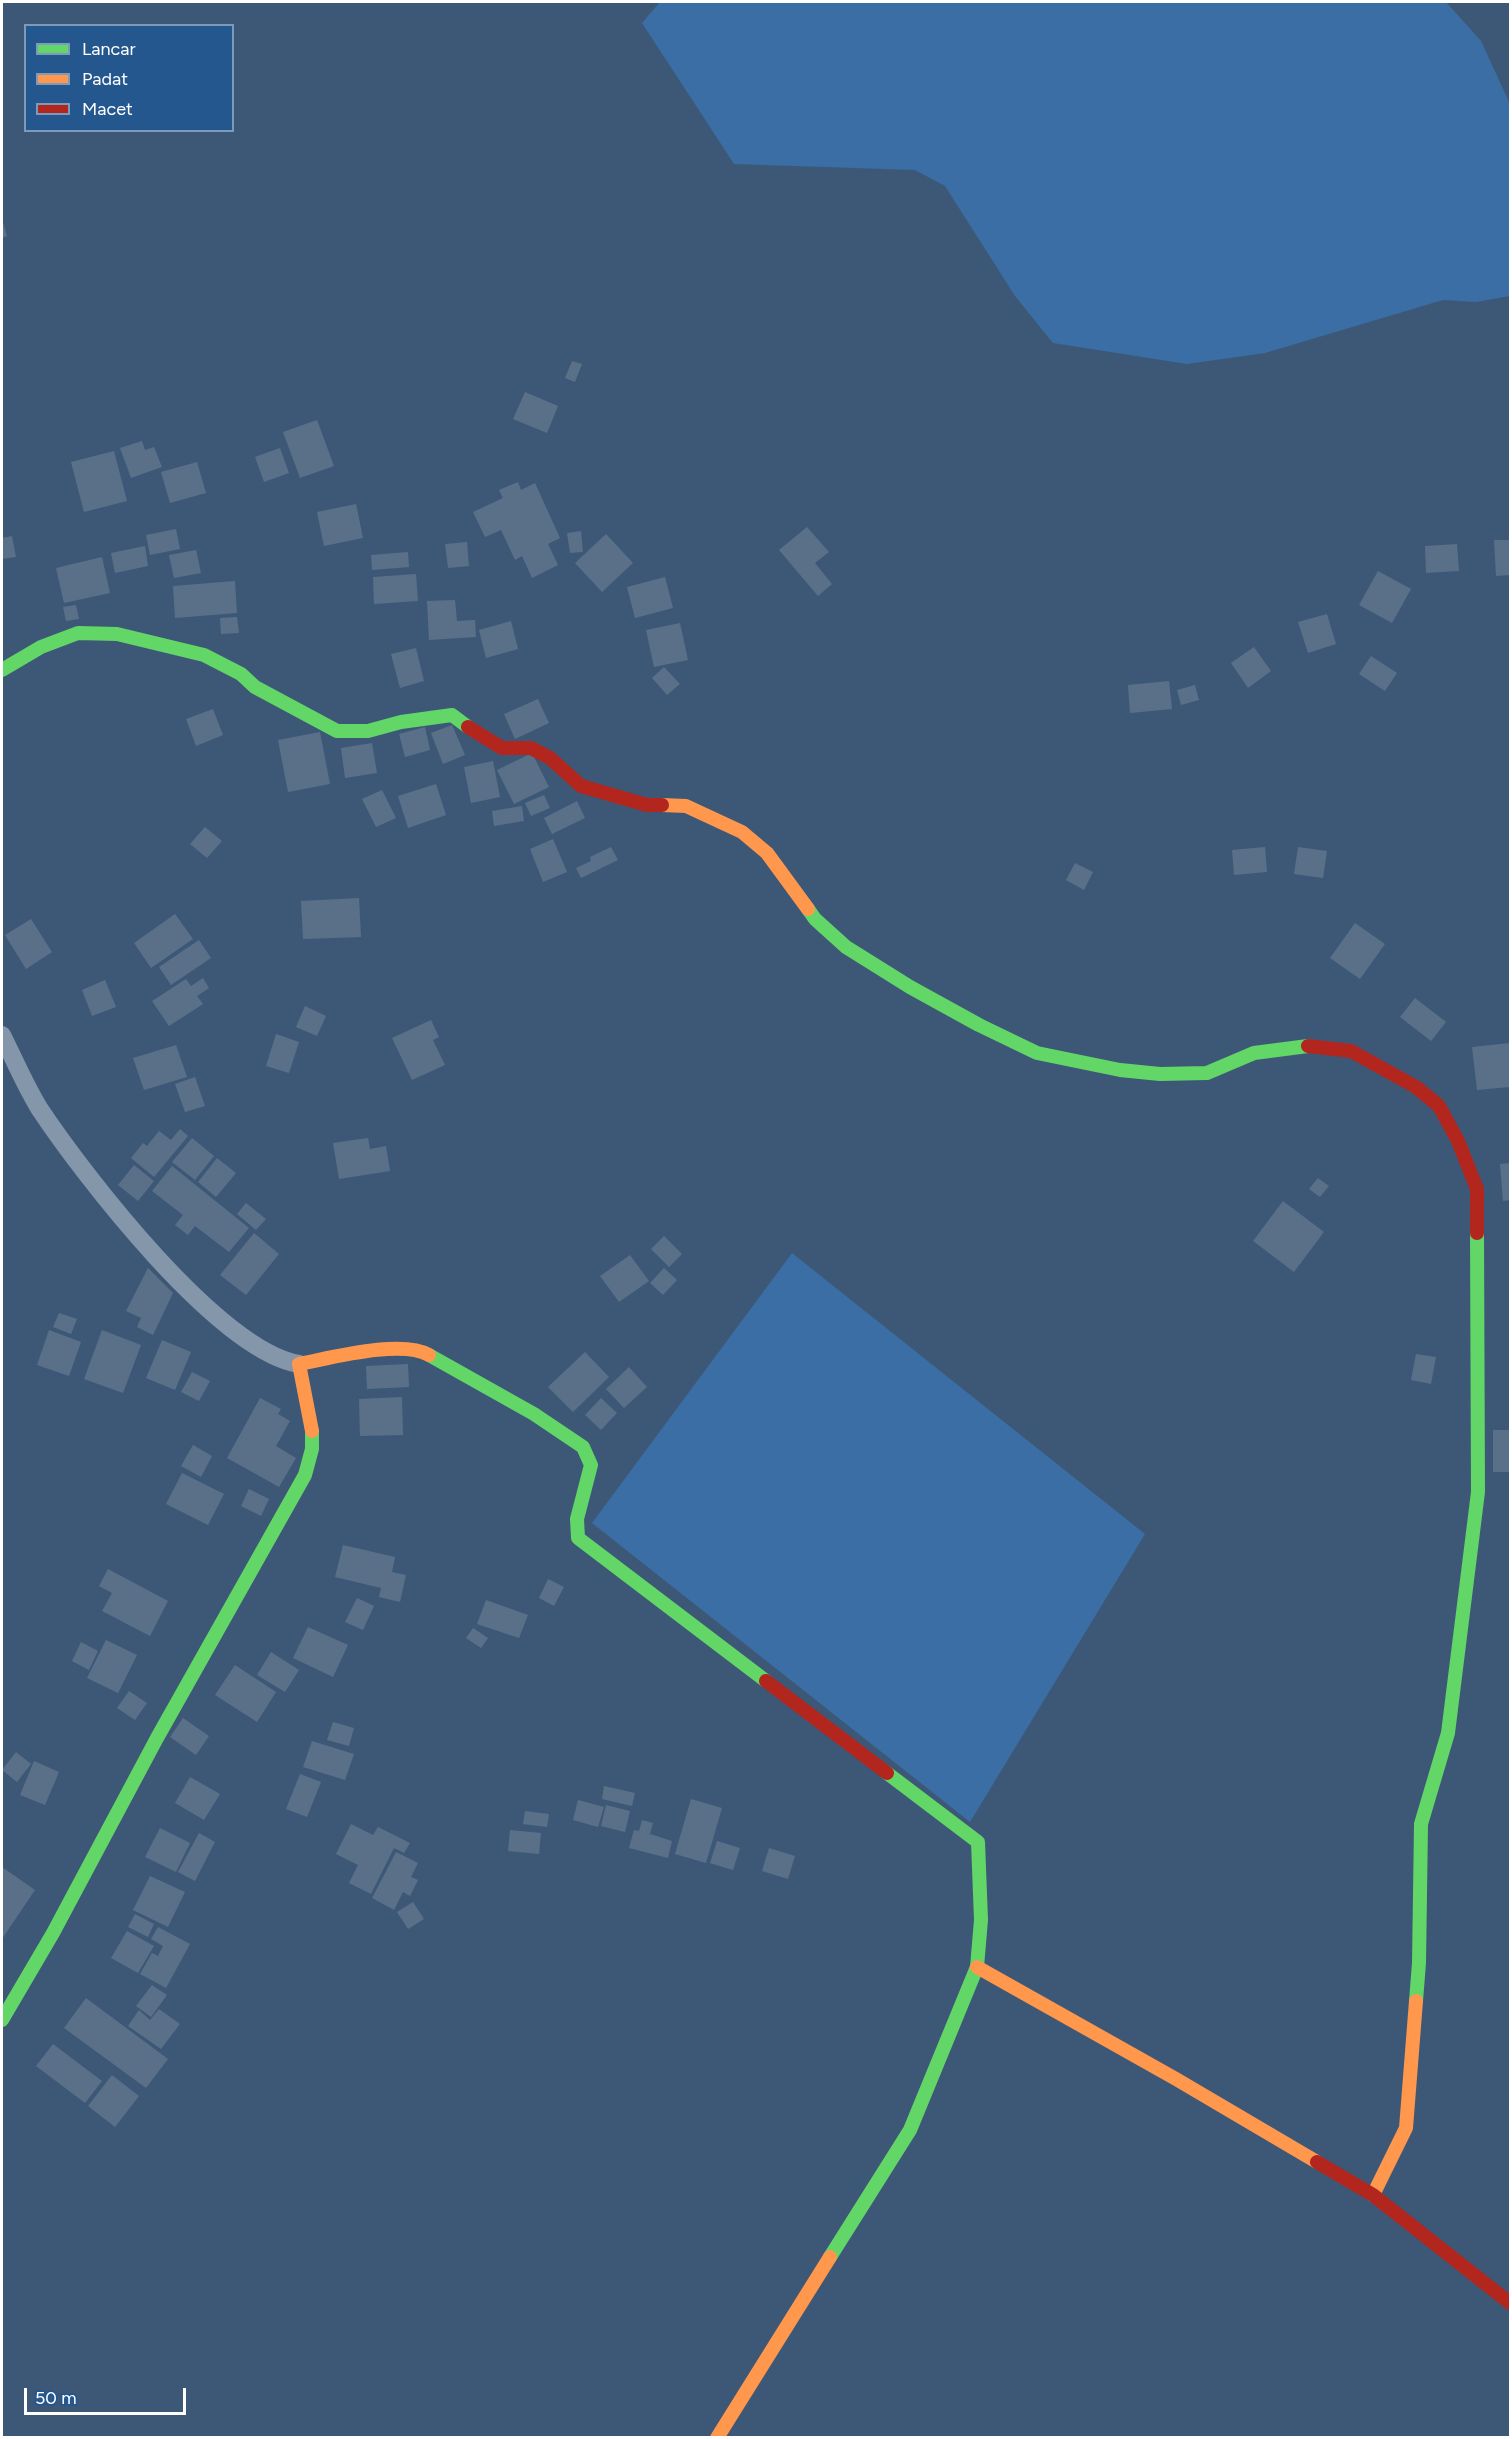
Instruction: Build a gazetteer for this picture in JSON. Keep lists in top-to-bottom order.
{
  "legend": ["Lancar", "Padat", "Macet"],
  "scale_bar": "50 m"
}
